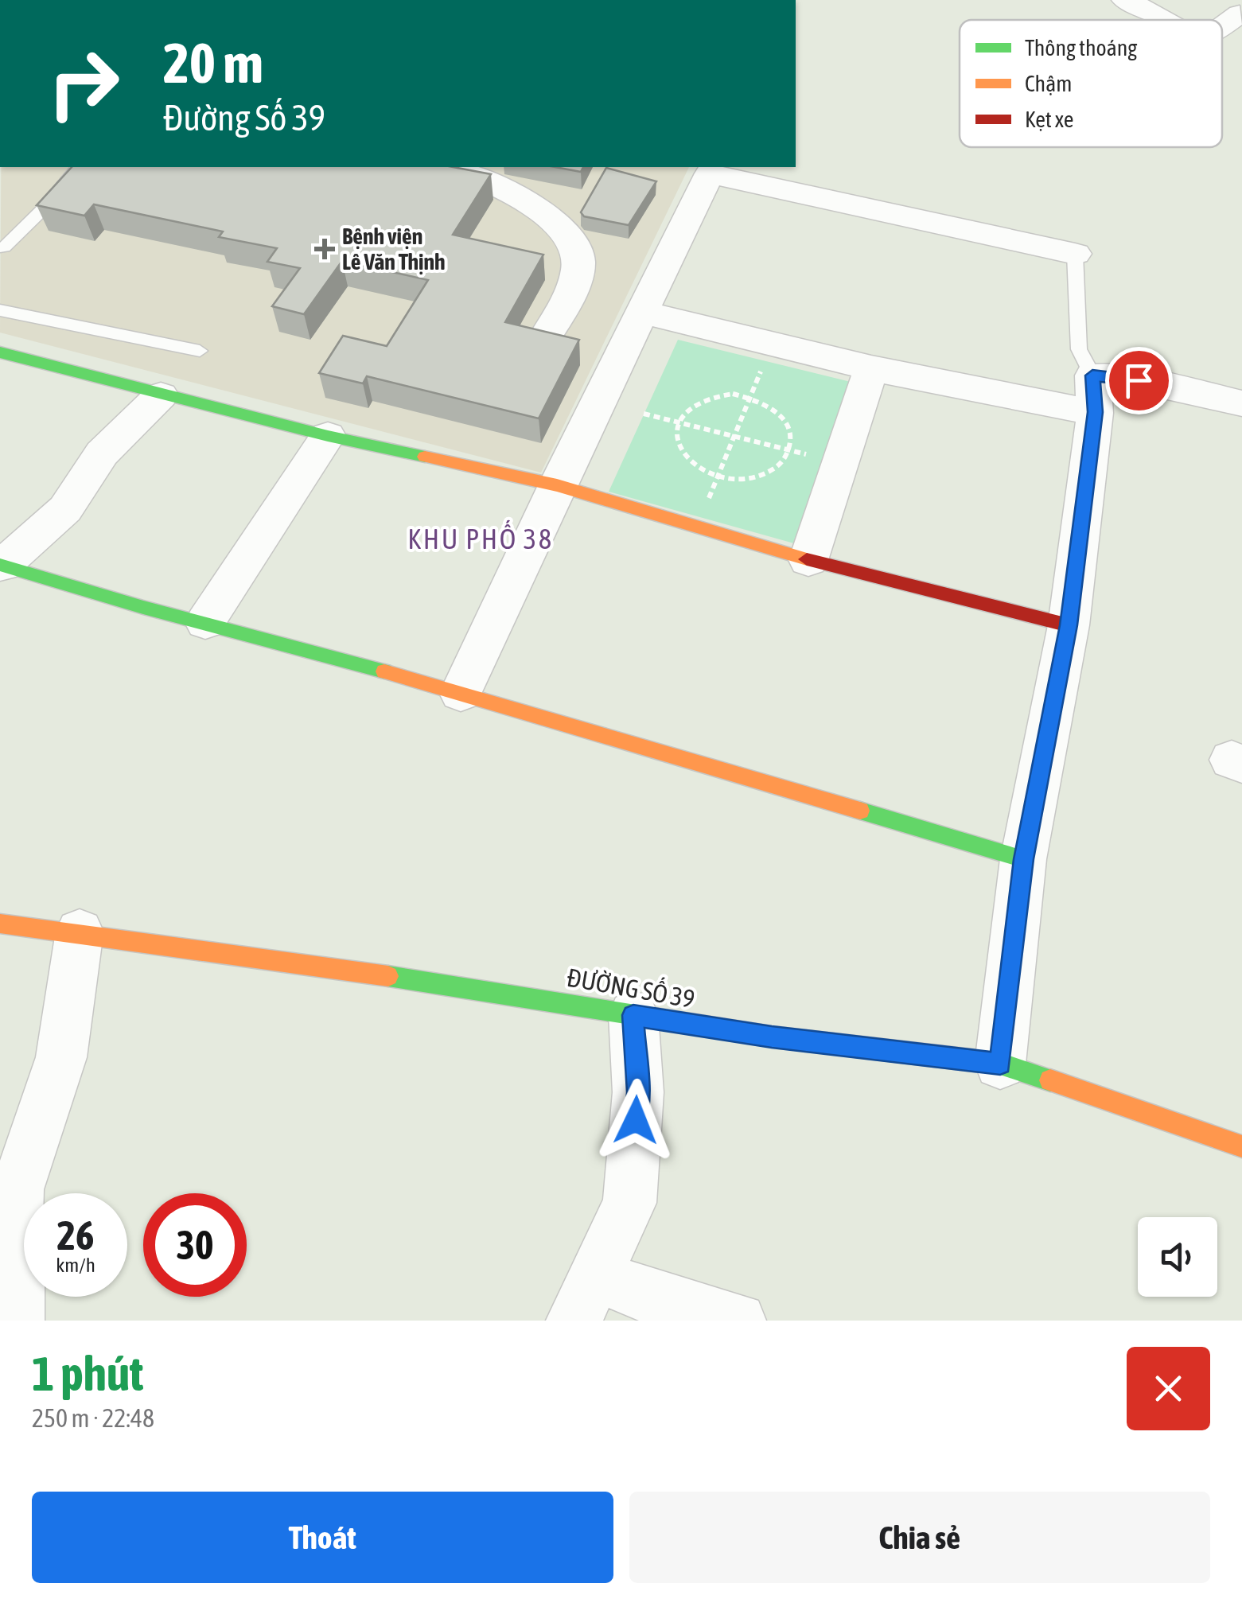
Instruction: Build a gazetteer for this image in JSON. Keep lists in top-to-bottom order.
{
  "streets": {
    "street": ["ĐƯỜNG SỐ 39"]
  },
  "districts": ["KHU PHỐ 38"],
  "places": {
    "health": ["Bệnh viện Lê Văn Thịnh"]
  },
  "legend": ["Thông thoáng", "Chậm", "Kẹt xe"],
  "page": {
    "turn": ["20 m", "Đường Số 39"],
    "speed": "26 km/h",
    "limit": "30",
    "heading": ["1 phút", "250 m · 22:48"],
    "buttons": ["Thoát", "Chia sẻ"]
  }
}
